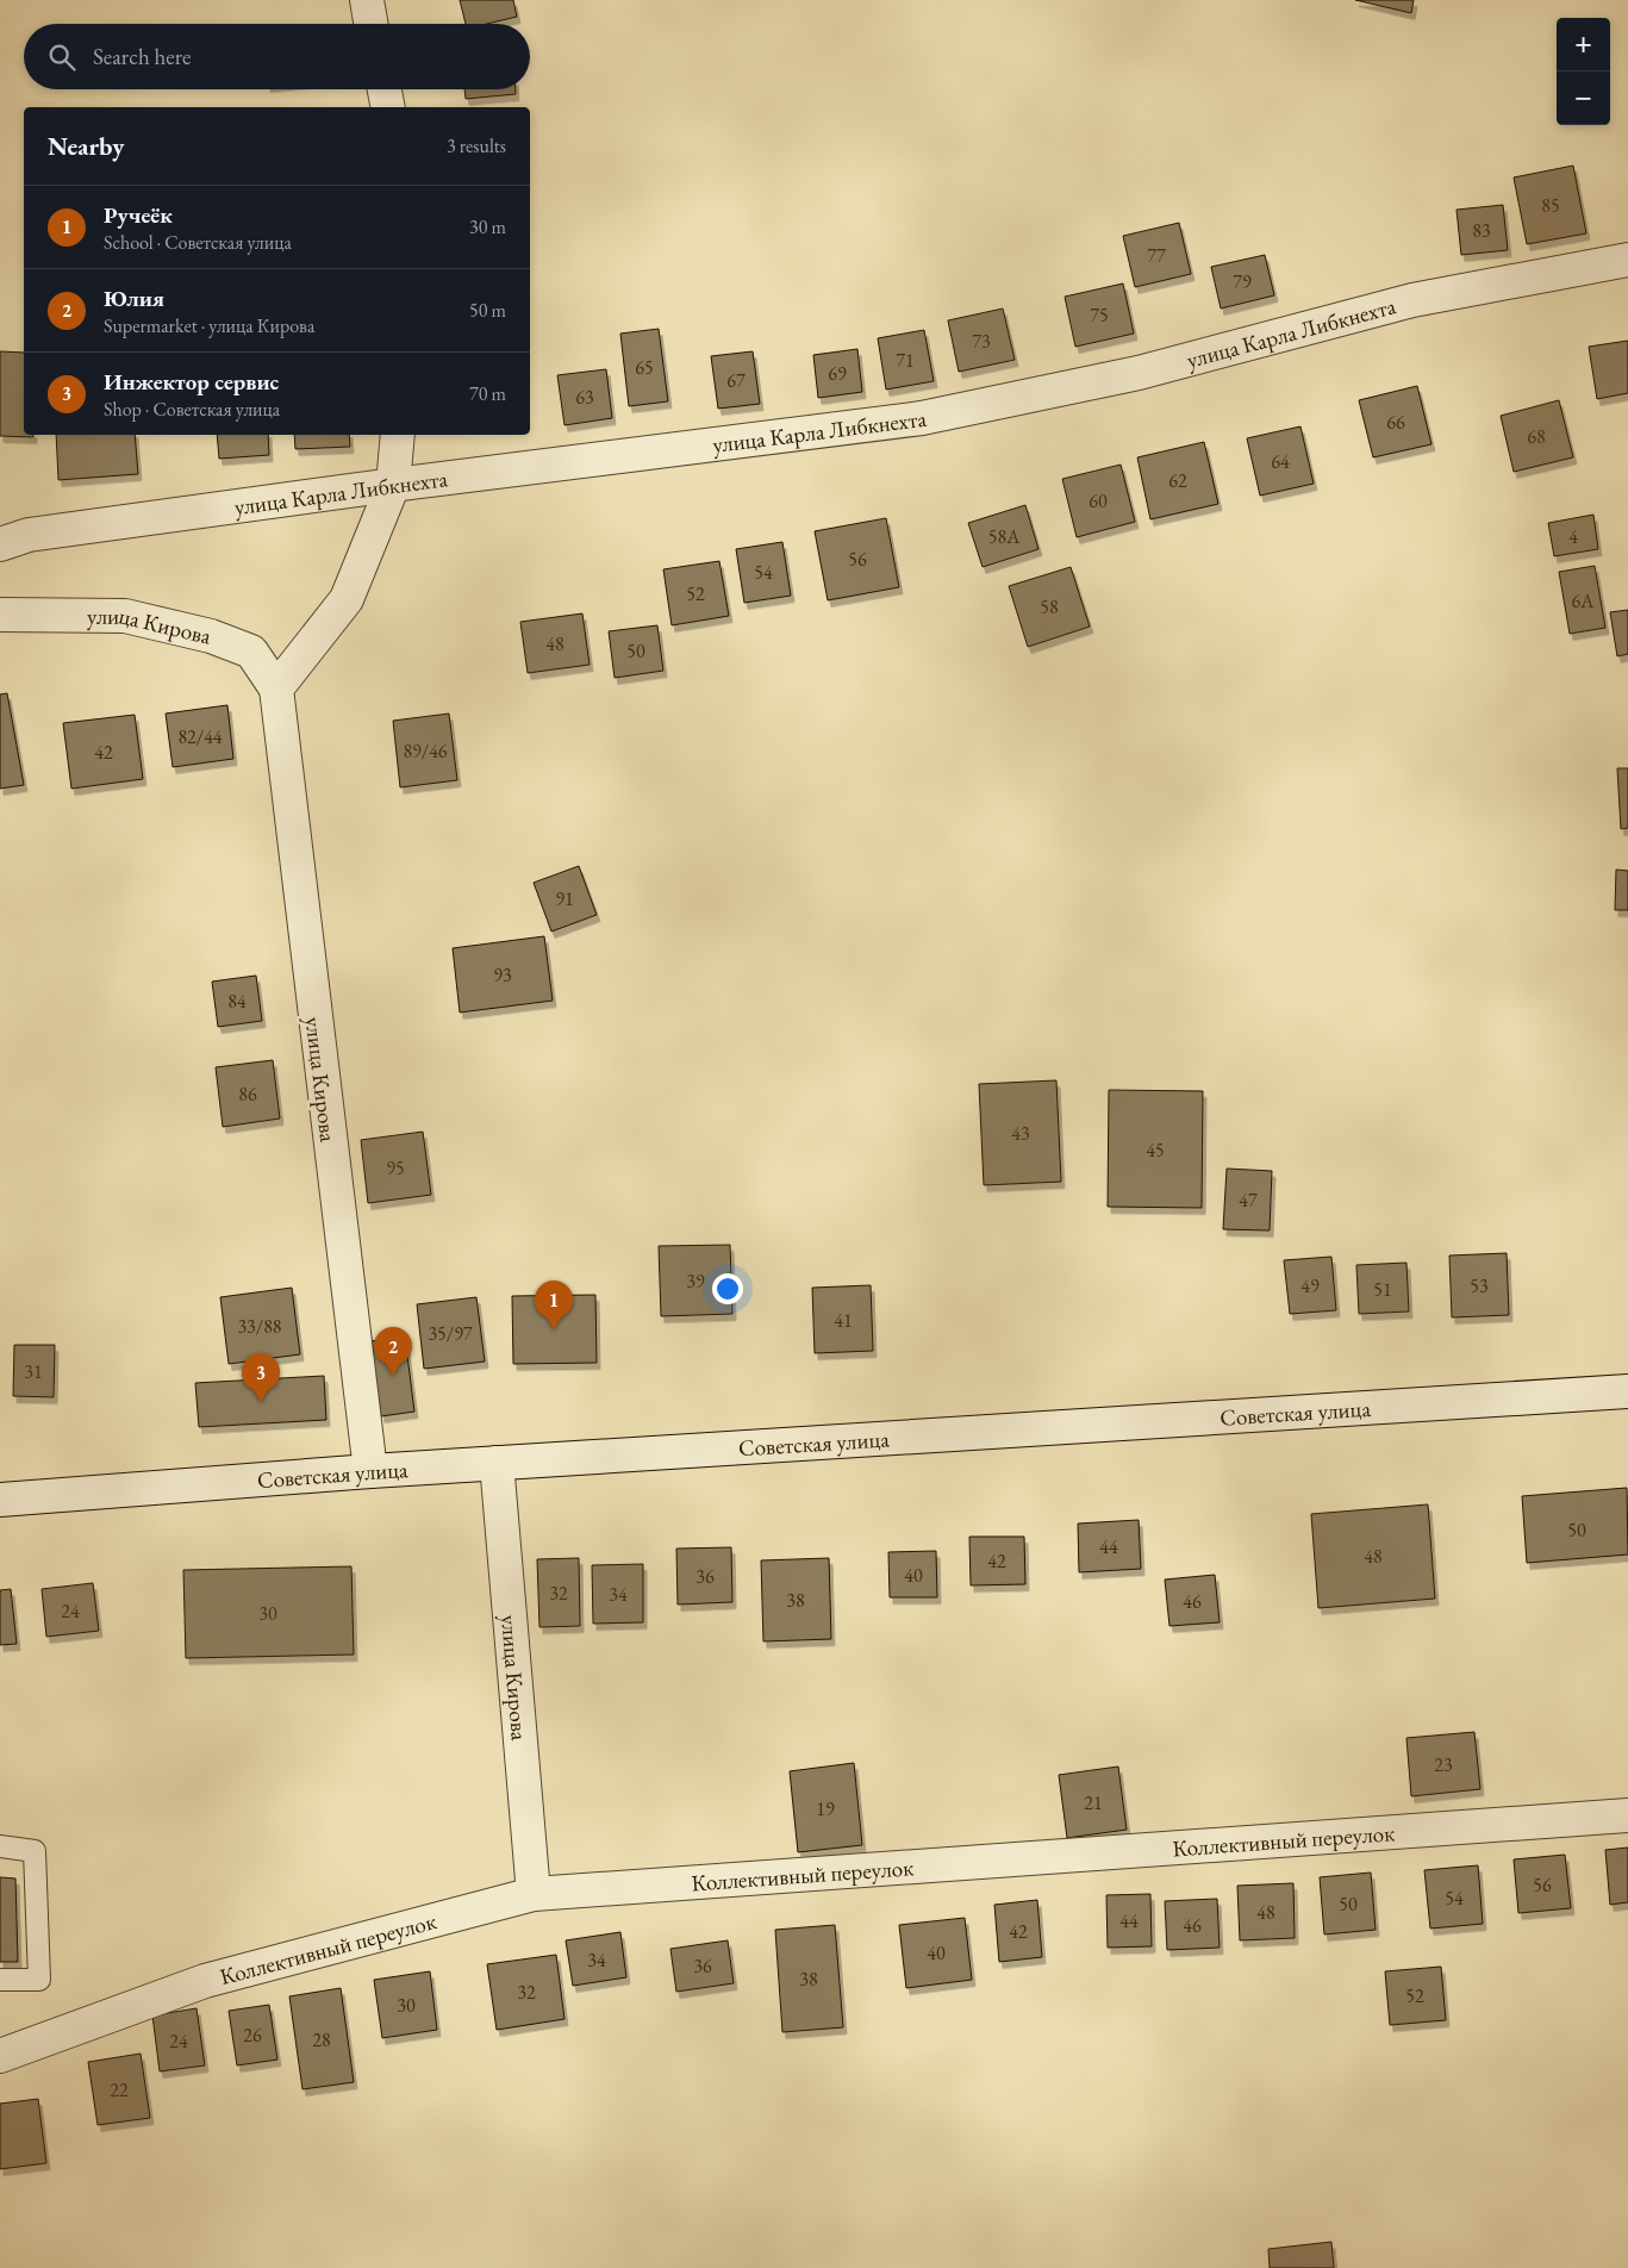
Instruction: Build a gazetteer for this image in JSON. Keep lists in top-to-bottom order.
{
  "streets": {
    "street": [
      "улица Карла Либкнехта",
      "улица Кирова",
      "Советская улица",
      "Коллективный переулок"
    ]
  },
  "crossings": [
    ["улица Кирова", "Советская улица"],
    ["улица Кирова", "Коллективный переулок"]
  ],
  "house_numbers": [
    "85",
    "83",
    "77",
    "79",
    "75",
    "73",
    "71",
    "65",
    "69",
    "67",
    "63",
    "66",
    "68",
    "64",
    "62",
    "60",
    "58А",
    "4",
    "56",
    "54",
    "52",
    "6А",
    "58",
    "48",
    "50",
    "82/44",
    "89/46",
    "42",
    "91",
    "93",
    "84",
    "86",
    "43",
    "45",
    "95",
    "47",
    "39",
    "49",
    "53",
    "51",
    "41",
    "33/88",
    "35/97",
    "31",
    "50",
    "44",
    "48",
    "42",
    "40",
    "36",
    "32",
    "34",
    "38",
    "46",
    "24",
    "30",
    "23",
    "21",
    "19",
    "56",
    "54",
    "50",
    "48",
    "44",
    "46",
    "42",
    "40",
    "34",
    "36",
    "38",
    "32",
    "52",
    "30",
    "26",
    "28",
    "24",
    "22"
  ],
  "page": {
    "map_buttons": ["+", "−"],
    "search": "Search here",
    "heading": ["Nearby", "3 results"],
    "list": [
      {
        "mark": "1",
        "name": "Ручеёк",
        "note": "School · Советская улица",
        "value": "30 m"
      },
      {
        "mark": "2",
        "name": "Юлия",
        "note": "Supermarket · улица Кирова",
        "value": "50 m"
      },
      {
        "mark": "3",
        "name": "Инжектор сервис",
        "note": "Shop · Советская улица",
        "value": "70 m"
      }
    ],
    "pins": ["1", "2", "3"]
  }
}
